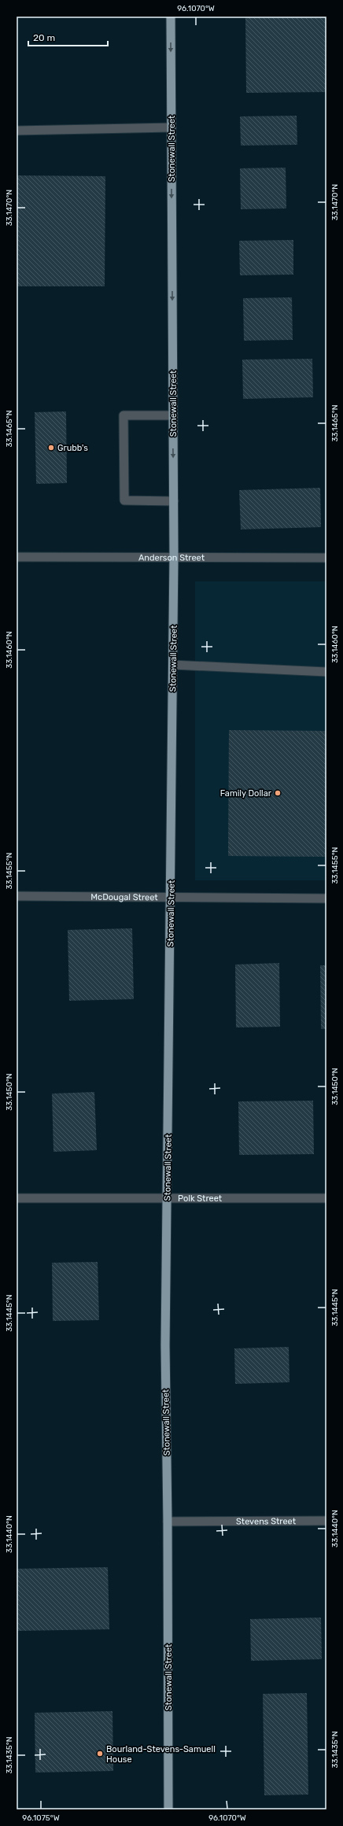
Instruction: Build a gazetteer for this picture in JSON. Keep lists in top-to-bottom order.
{
  "streets": {
    "main road": ["Stonewall Street"],
    "street": [
      "Anderson Street",
      "McDougal Street",
      "Polk Street",
      "Stevens Street"
    ]
  },
  "crossings": [
    ["Stonewall Street", "Anderson Street"],
    ["Stonewall Street", "McDougal Street"],
    ["Stonewall Street", "Polk Street"],
    ["Stonewall Street", "Stevens Street"]
  ],
  "places": ["Grubb's", "Family Dollar", "Bourland-Stevens-Samuell House"],
  "scale_bar": "20 m",
  "coordinates": [
    "96.1070°W",
    "33.1470°N",
    "33.1465°N",
    "33.1460°N",
    "33.1455°N",
    "33.1450°N",
    "33.1445°N",
    "33.1440°N",
    "33.1435°N",
    "96.1075°W"
  ]
}
